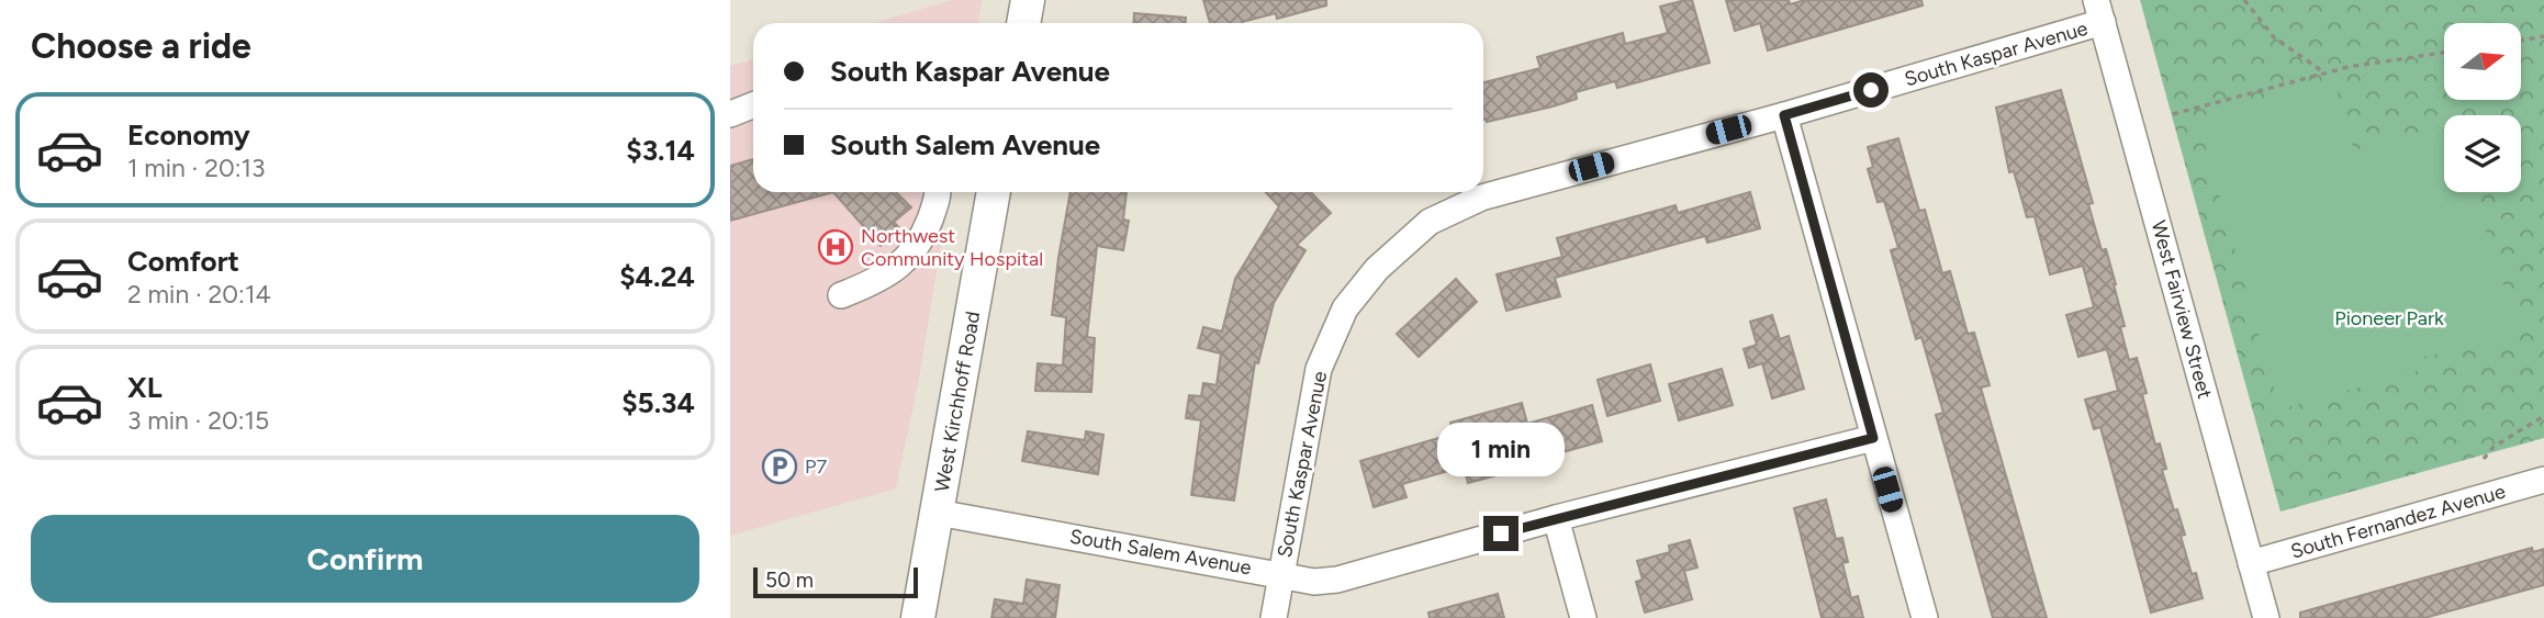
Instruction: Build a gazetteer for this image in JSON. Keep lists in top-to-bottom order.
{
  "streets": {
    "main road": ["West Kirchhoff Road"],
    "street": [
      "South Kaspar Avenue",
      "West Fairview Street",
      "South Fernandez Avenue",
      "South Salem Avenue"
    ]
  },
  "crossings": [
    ["South Kaspar Avenue", "West Fairview Street"],
    ["South Kaspar Avenue", "South Salem Avenue"],
    ["West Fairview Street", "South Fernandez Avenue"],
    ["West Kirchhoff Road", "South Salem Avenue"]
  ],
  "parks": ["Pioneer Park"],
  "places": {
    "hospital": ["Northwest Community Hospital"],
    "parking": ["P7"]
  },
  "scale_bar": "50 m",
  "north": "right",
  "page": {
    "heading": "Choose a ride",
    "banner": ["South Kaspar Avenue", "South Salem Avenue"],
    "list": [
      {
        "name": "Economy",
        "note": "1 min · 20:13",
        "value": "$3.14"
      },
      {
        "name": "Comfort",
        "note": "2 min · 20:14",
        "value": "$4.24"
      },
      {
        "name": "XL",
        "note": "3 min · 20:15",
        "value": "$5.34"
      }
    ],
    "bubble": "1 min",
    "buttons": "Confirm",
    "scale": "50 m"
  }
}
